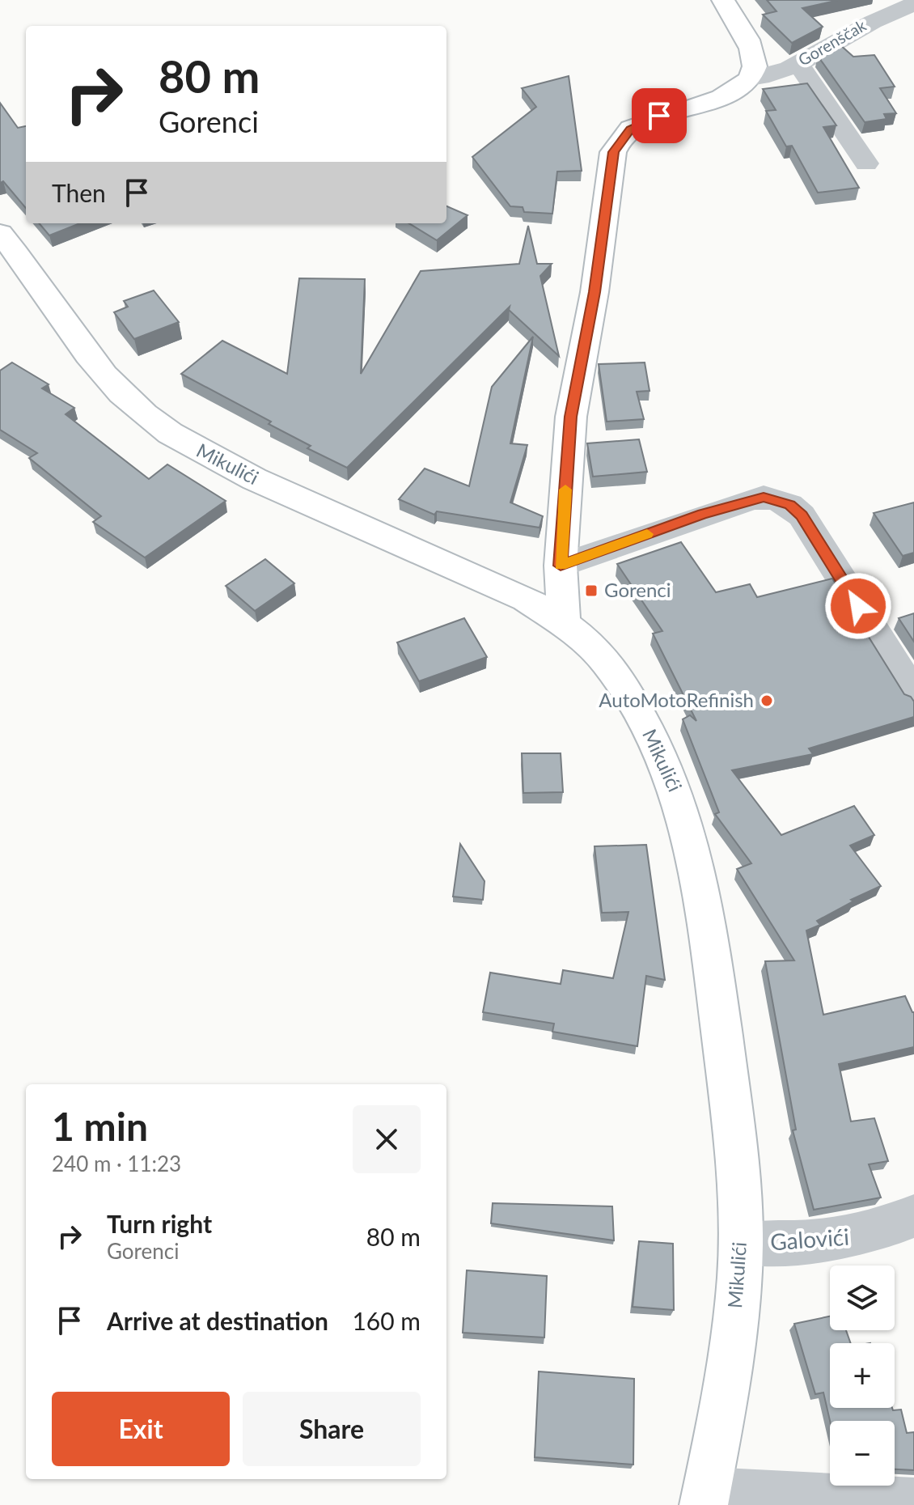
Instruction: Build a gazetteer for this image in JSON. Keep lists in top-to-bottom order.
{
  "streets": {
    "street": ["Gorenščak", "Mikulići", "Galovići"]
  },
  "crossings": [
    ["Mikulići", "Galovići"]
  ],
  "places": {
    "transit": ["Gorenci"],
    "other": ["AutoMotoRefinish"]
  },
  "page": {
    "turn": ["80 m", "Gorenci"],
    "then": "Then",
    "heading": ["1 min", "240 m · 11:23"],
    "list": [
      {
        "name": "Turn right",
        "note": "Gorenci",
        "value": "80 m"
      },
      {
        "name": "Arrive at destination",
        "value": "160 m"
      }
    ],
    "map_buttons": ["+", "−"],
    "buttons": ["Exit", "Share"]
  }
}
